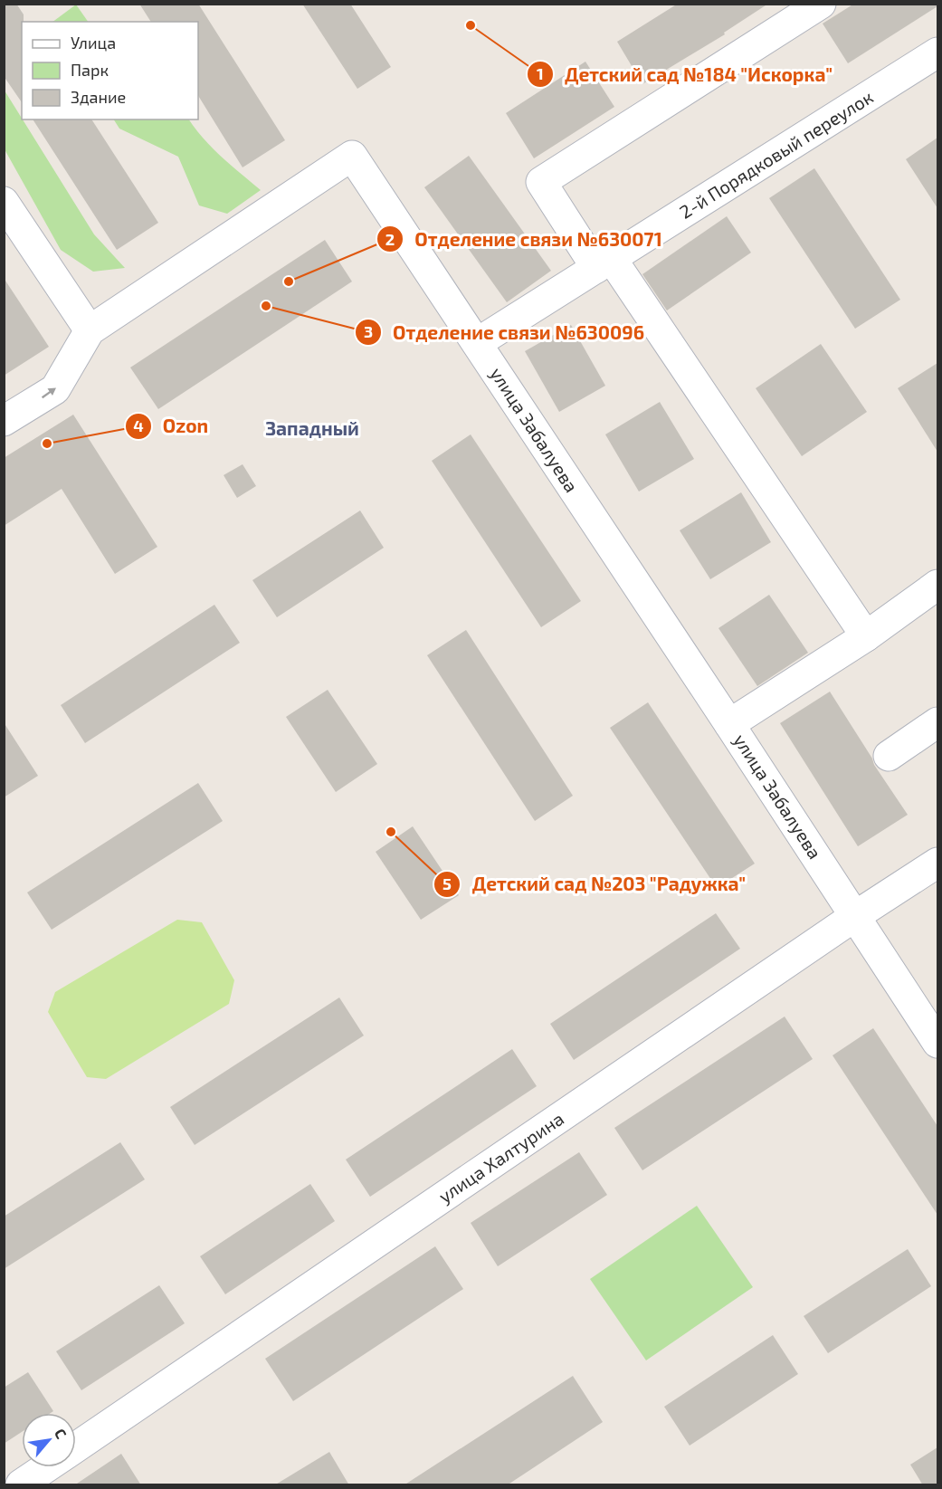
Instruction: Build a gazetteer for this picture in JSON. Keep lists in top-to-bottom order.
{
  "streets": {
    "street": ["2-й Порядковый переулок", "улица Забалуева", "улица Халтурина"]
  },
  "crossings": [
    ["2-й Порядковый переулок", "улица Забалуева"],
    ["улица Забалуева", "улица Халтурина"]
  ],
  "districts": ["Западный"],
  "places": [
    "Детский сад №184 \"Искорка\"",
    "Отделение связи №630071",
    "Отделение связи №630096",
    "Ozon",
    "Детский сад №203 \"Радужка\""
  ],
  "legend": ["Улица", "Парк", "Здание"],
  "north": "top right"
}
